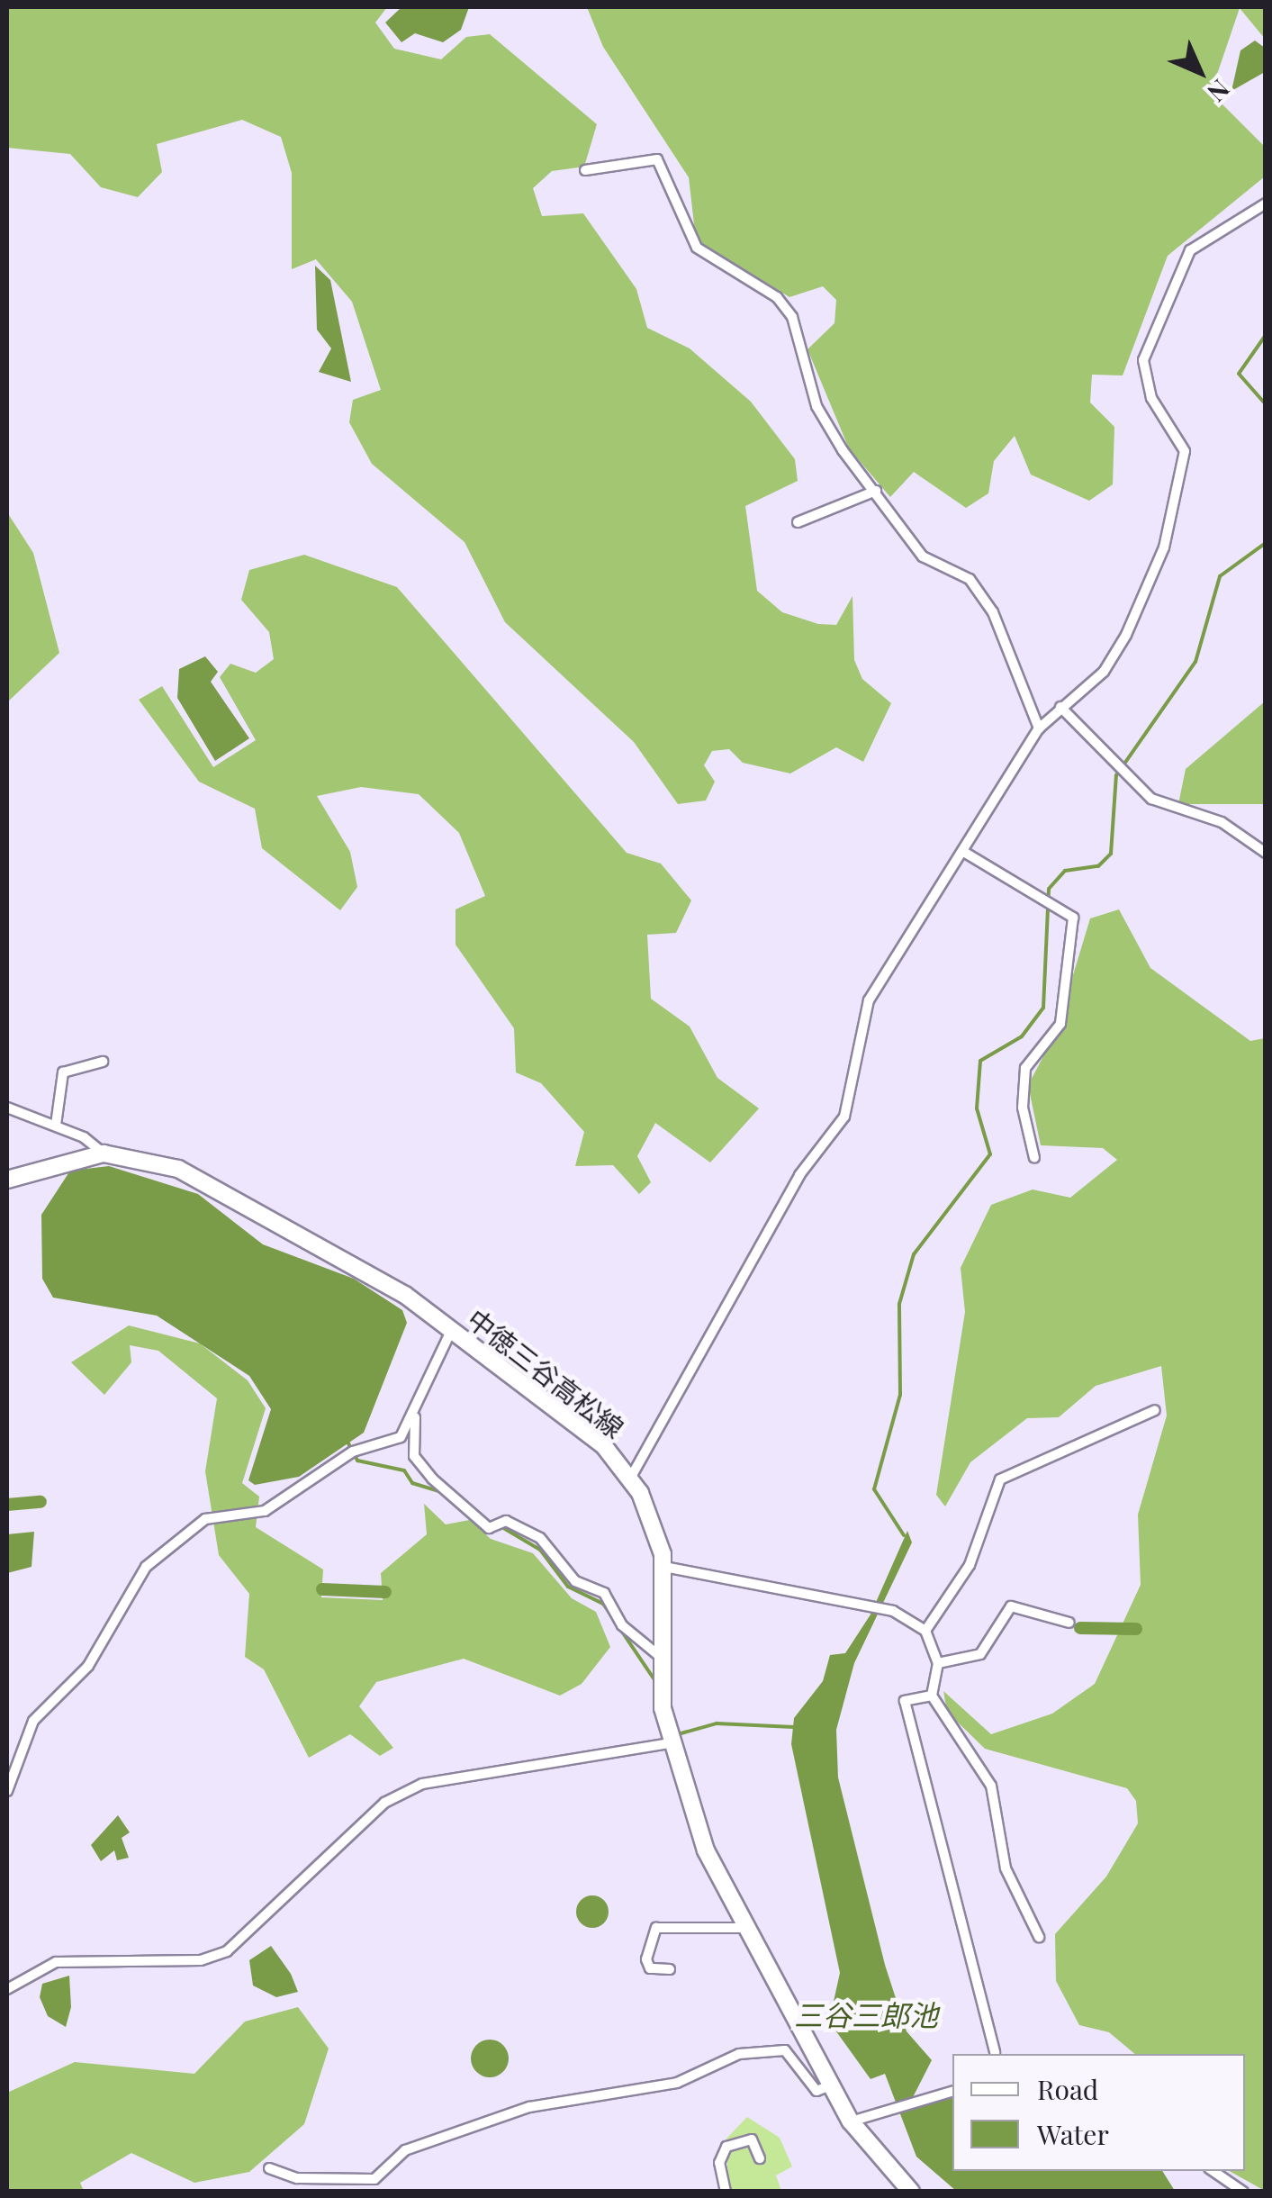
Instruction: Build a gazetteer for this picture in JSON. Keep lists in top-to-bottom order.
{
  "streets": {
    "main road": ["中徳三谷高松線"]
  },
  "water": ["三谷三郎池"],
  "legend": ["Road", "Water"],
  "north": "bottom right"
}
